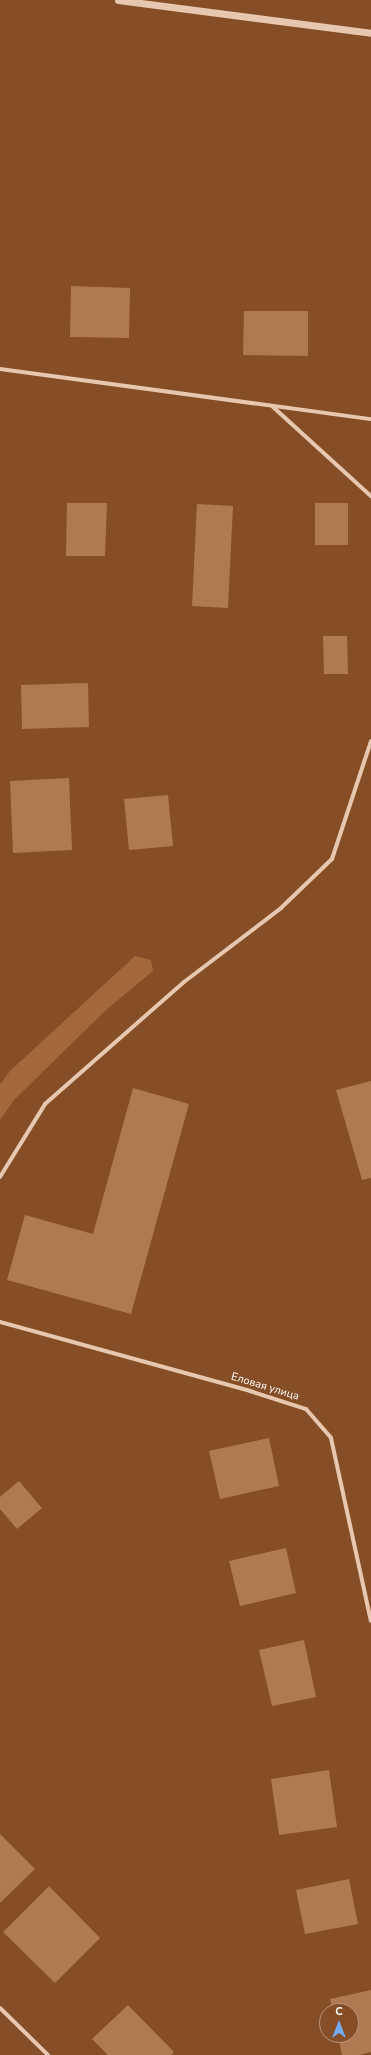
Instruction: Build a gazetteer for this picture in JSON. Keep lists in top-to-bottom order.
{
  "streets": {
    "street": ["Еловая улица"]
  },
  "north": "top"
}
